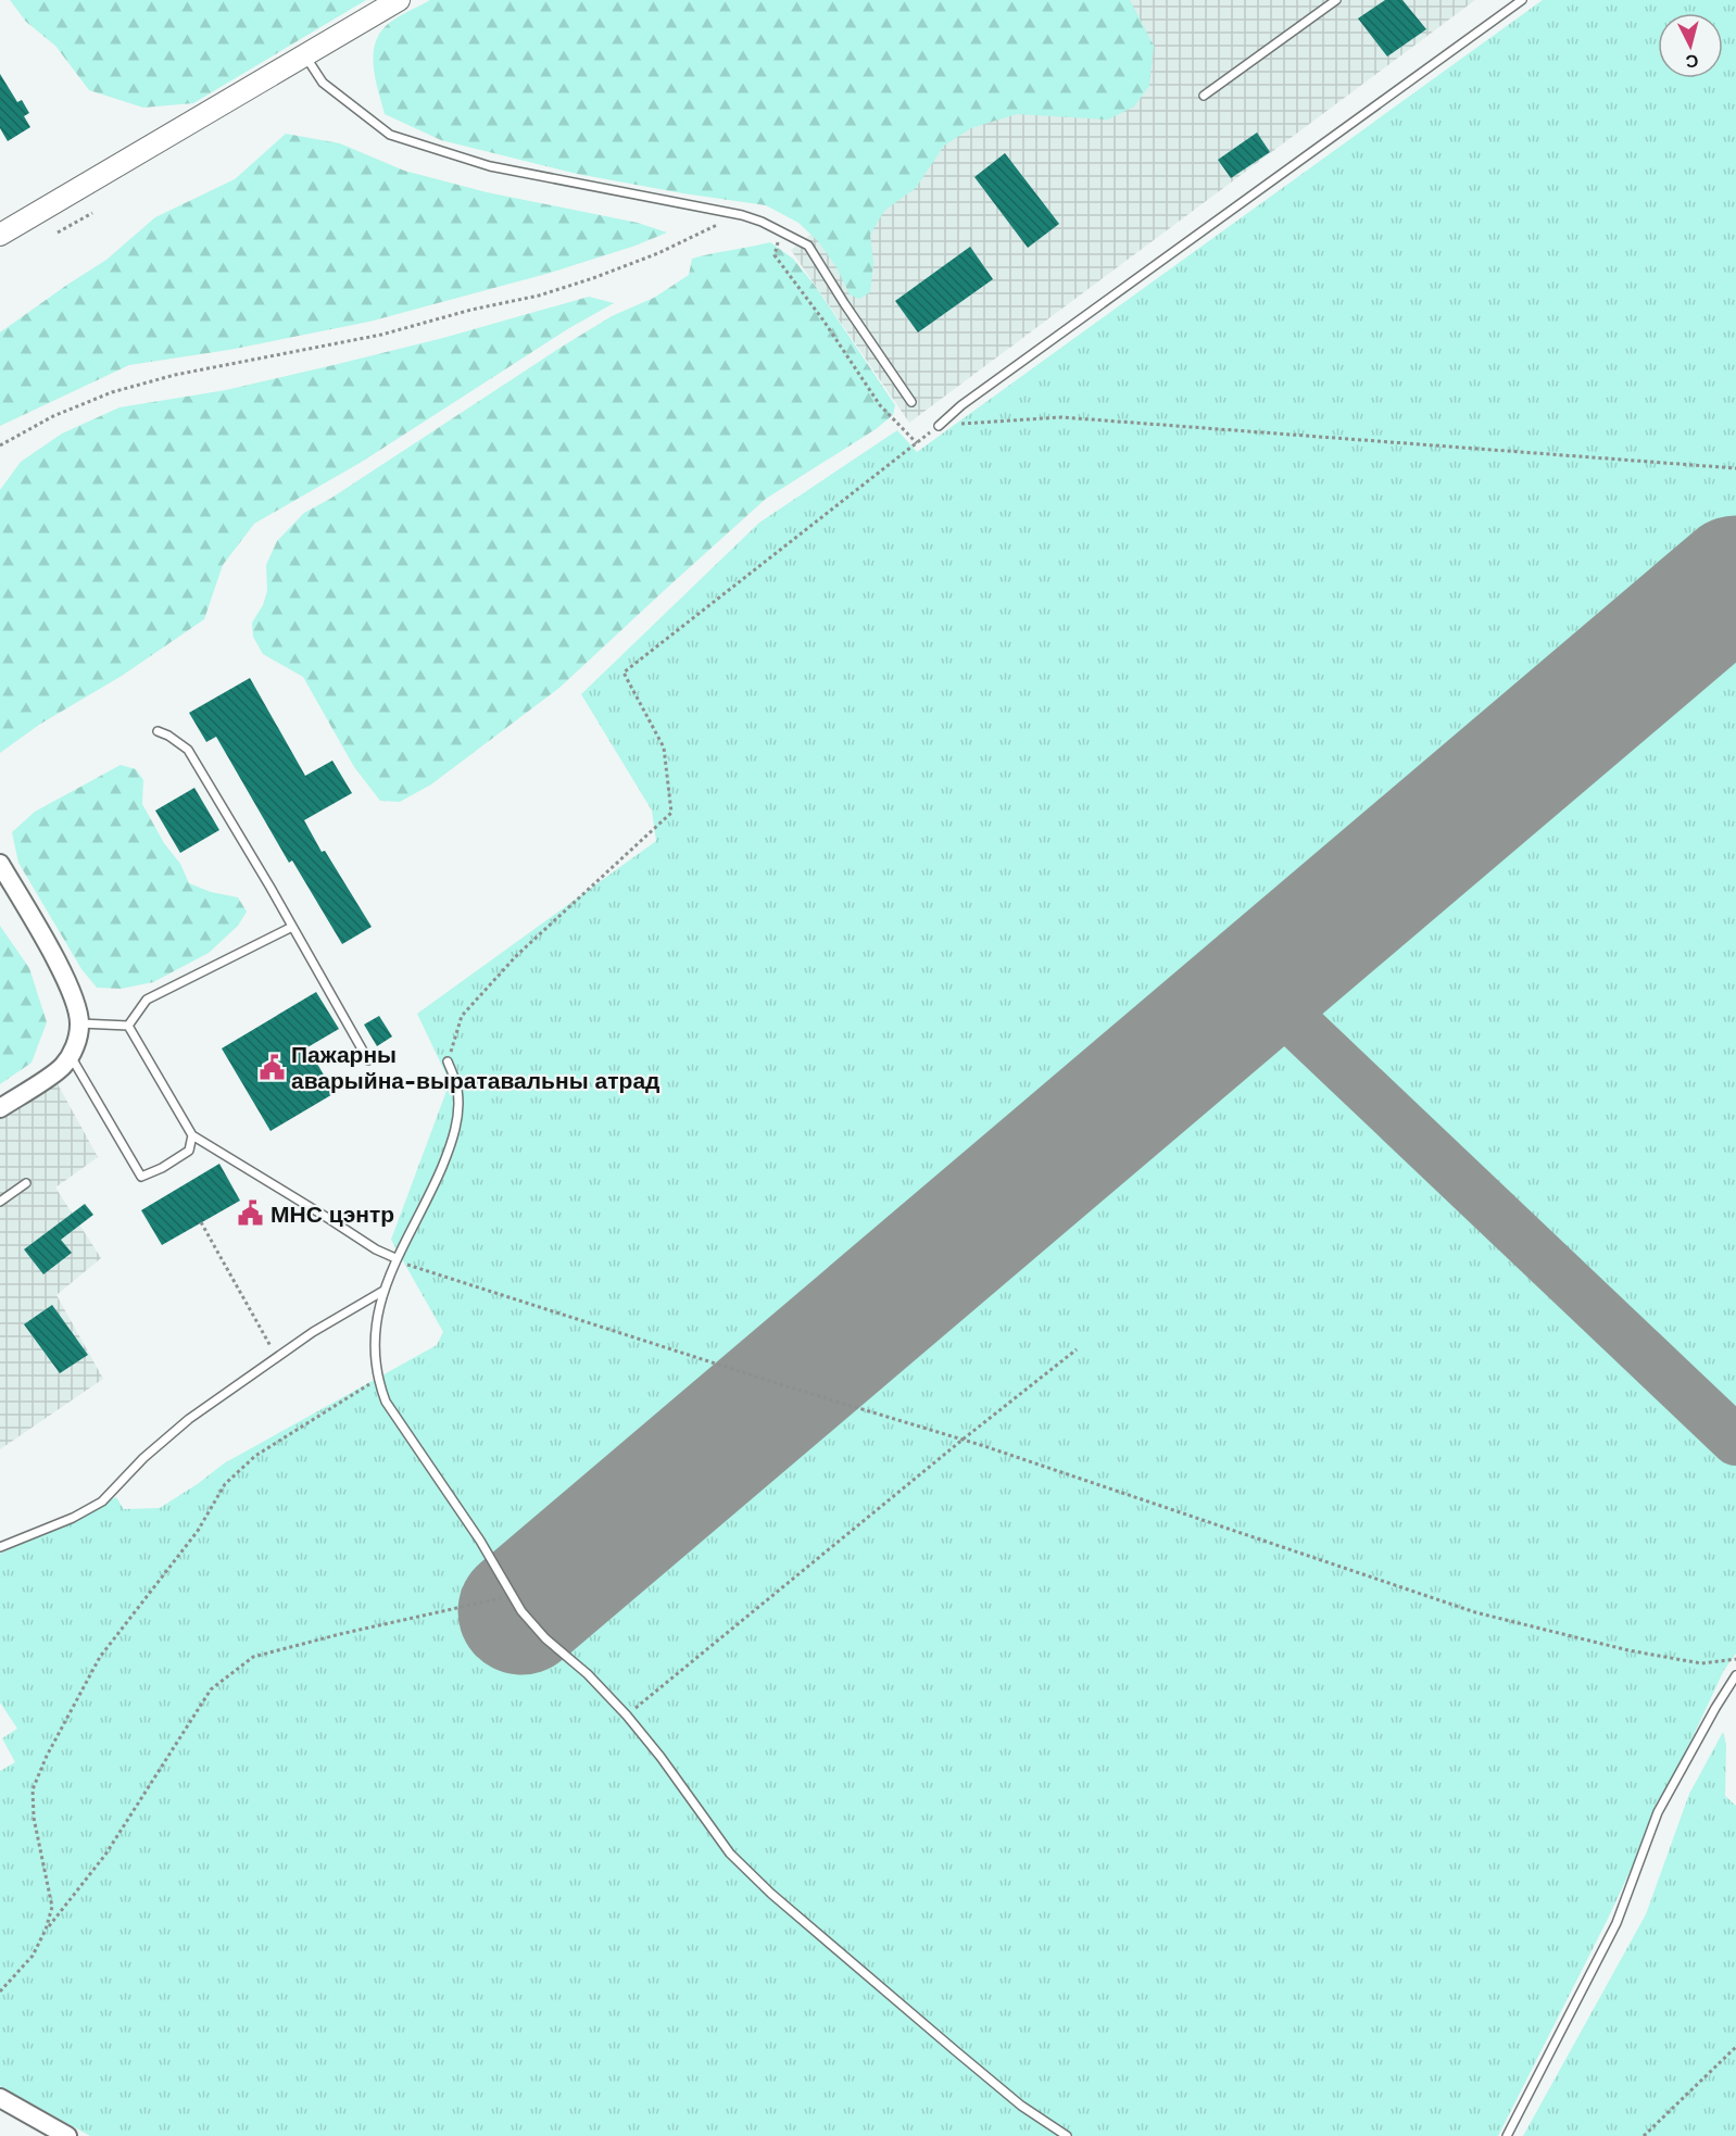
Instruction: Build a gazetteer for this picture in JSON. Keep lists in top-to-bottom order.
{
  "places": {
    "public building": ["Пажарны аварыйна-выратавальны атрад", "МНС цэнтр"]
  },
  "north": "bottom"
}
